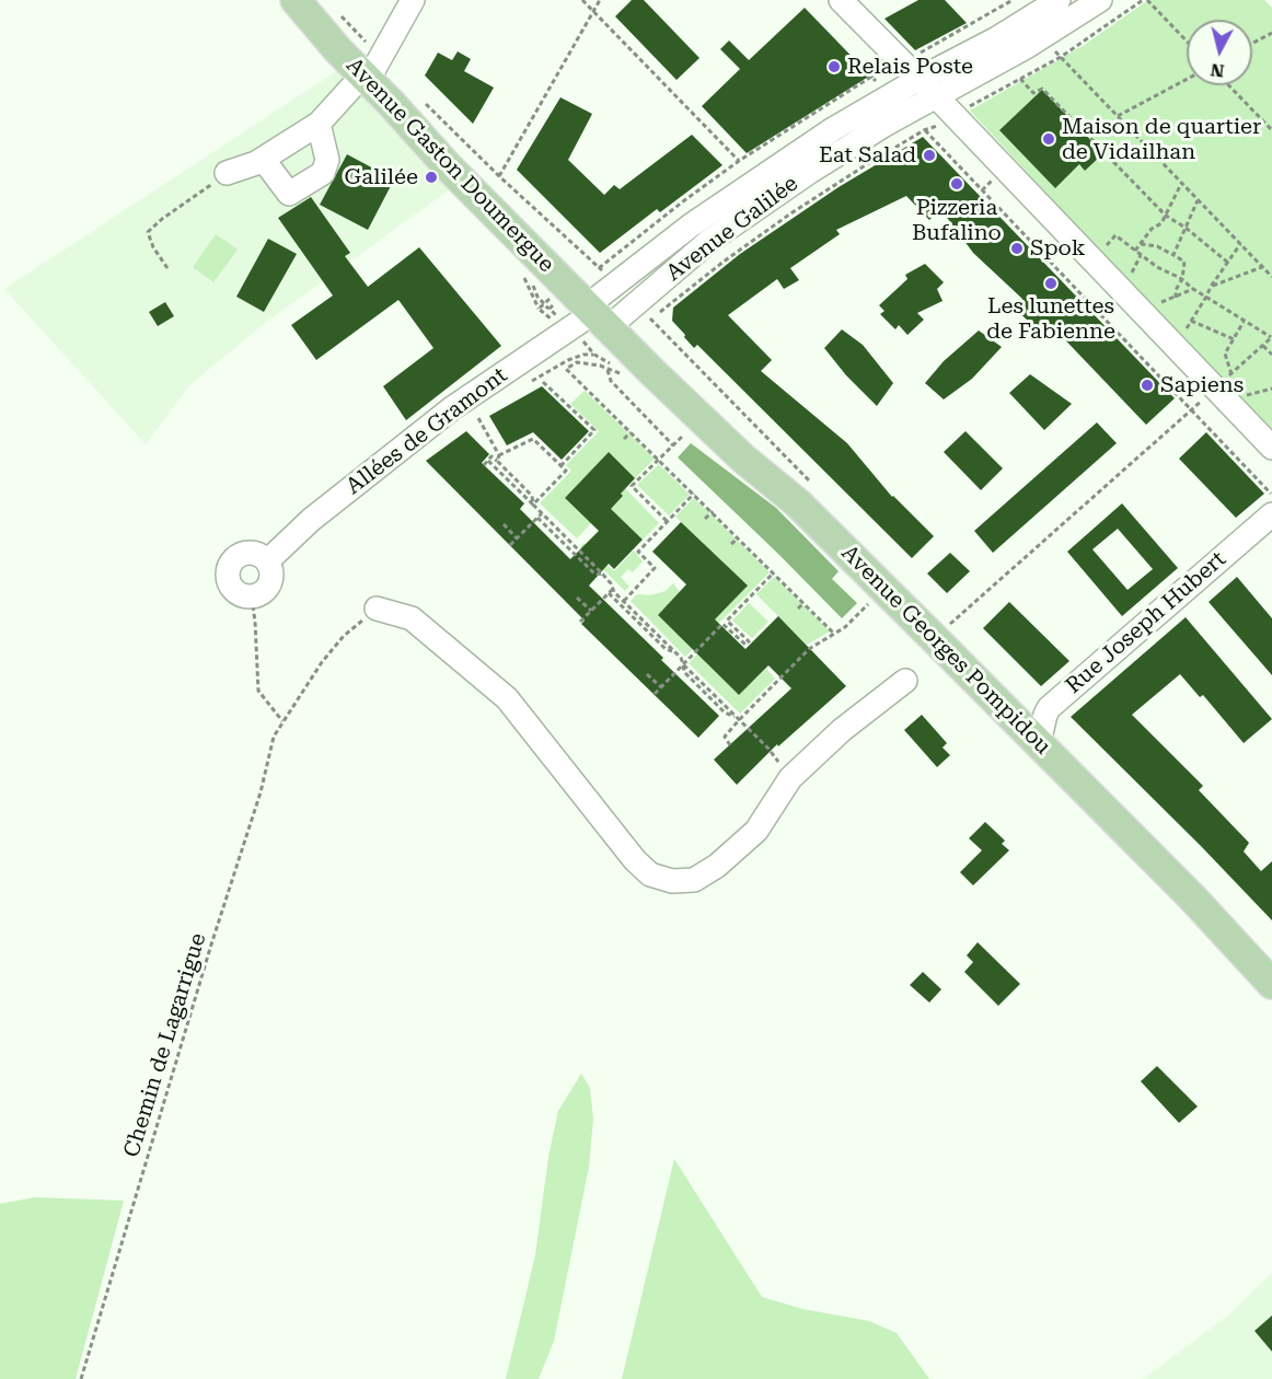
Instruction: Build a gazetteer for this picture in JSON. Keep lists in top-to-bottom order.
{
  "streets": {
    "main road": ["Avenue Gaston Doumergue", "Avenue Georges Pompidou"],
    "street": ["Avenue Galilée", "Allées de Gramont", "Rue Joseph Hubert"],
    "path": ["Chemin de Lagarrigue"]
  },
  "crossings": [
    ["Avenue Gaston Doumergue", "Avenue Galilée"],
    ["Avenue Gaston Doumergue", "Allées de Gramont"],
    ["Avenue Gaston Doumergue", "Avenue Georges Pompidou"],
    ["Avenue Galilée", "Allées de Gramont"],
    ["Avenue Galilée", "Avenue Georges Pompidou"],
    ["Allées de Gramont", "Avenue Georges Pompidou"],
    ["Rue Joseph Hubert", "Avenue Georges Pompidou"]
  ],
  "places": [
    "Relais Poste",
    "Maison de quartier de Vidailhan",
    "Eat Salad",
    "Galilée",
    "Pizzeria Bufalino",
    "Spok",
    "Les lunettes de Fabienne",
    "Sapiens"
  ],
  "north": "bottom"
}
